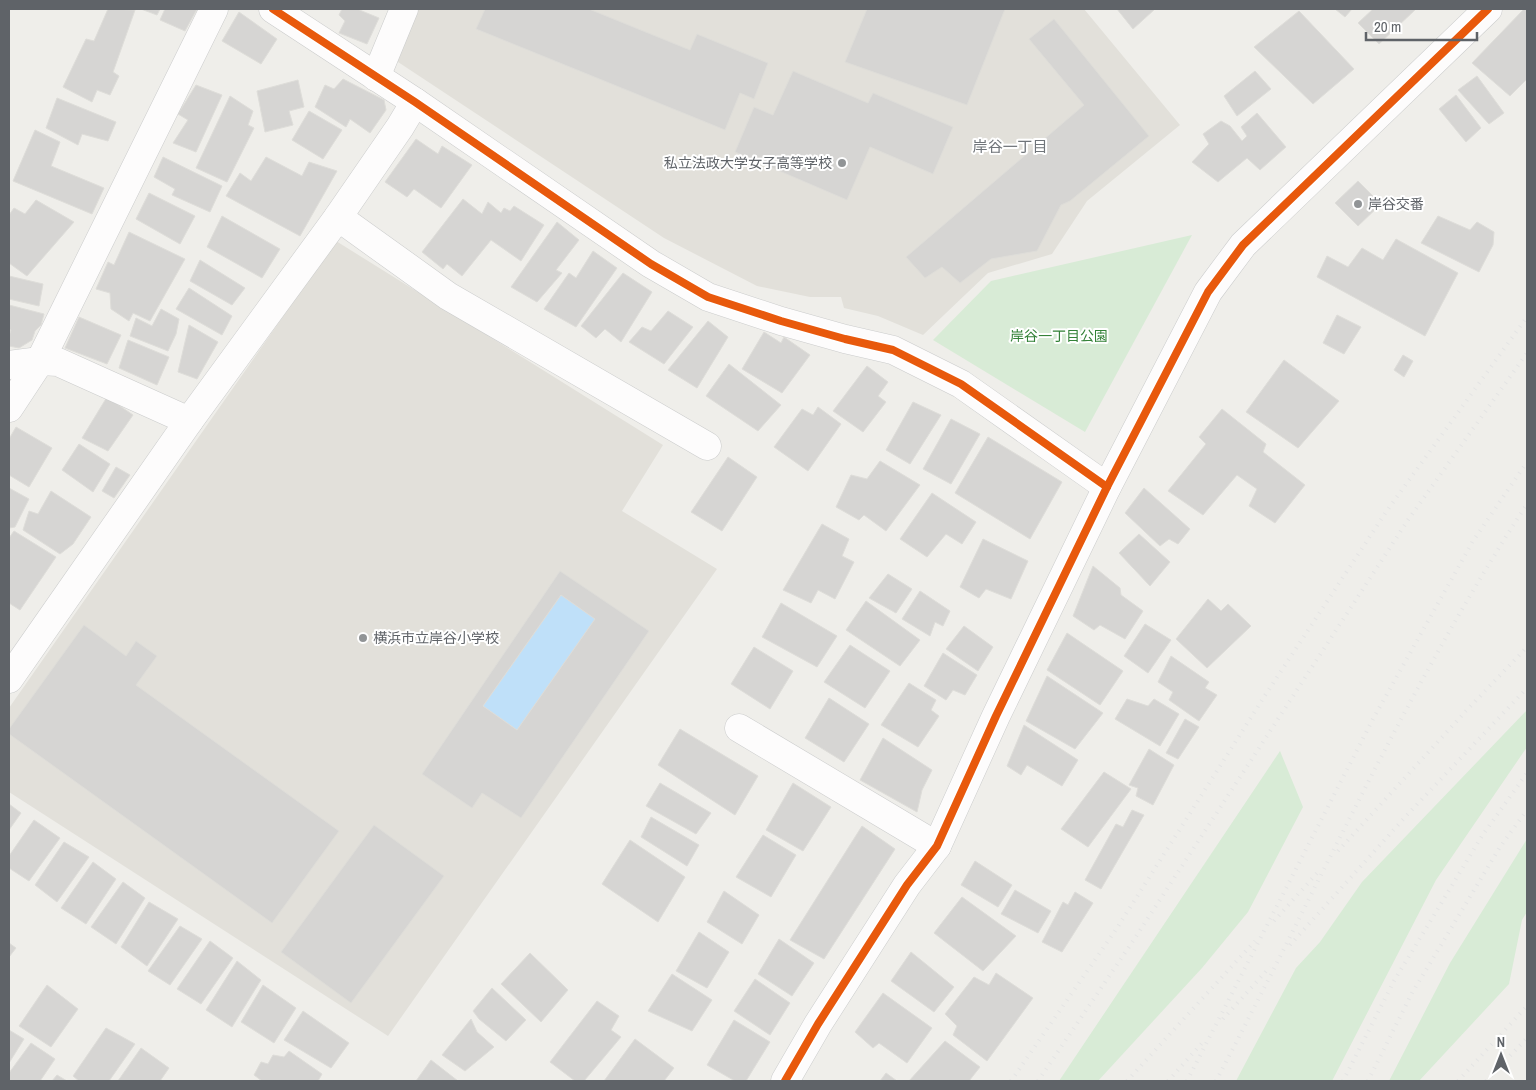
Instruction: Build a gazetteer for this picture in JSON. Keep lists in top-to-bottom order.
{
  "districts": ["岸谷一丁目"],
  "parks": ["岸谷一丁目公園"],
  "places": ["私立法政大学女子高等学校", "岸谷交番", "横浜市立岸谷小学校"],
  "scale_bar": "20 m",
  "north": "top"
}
